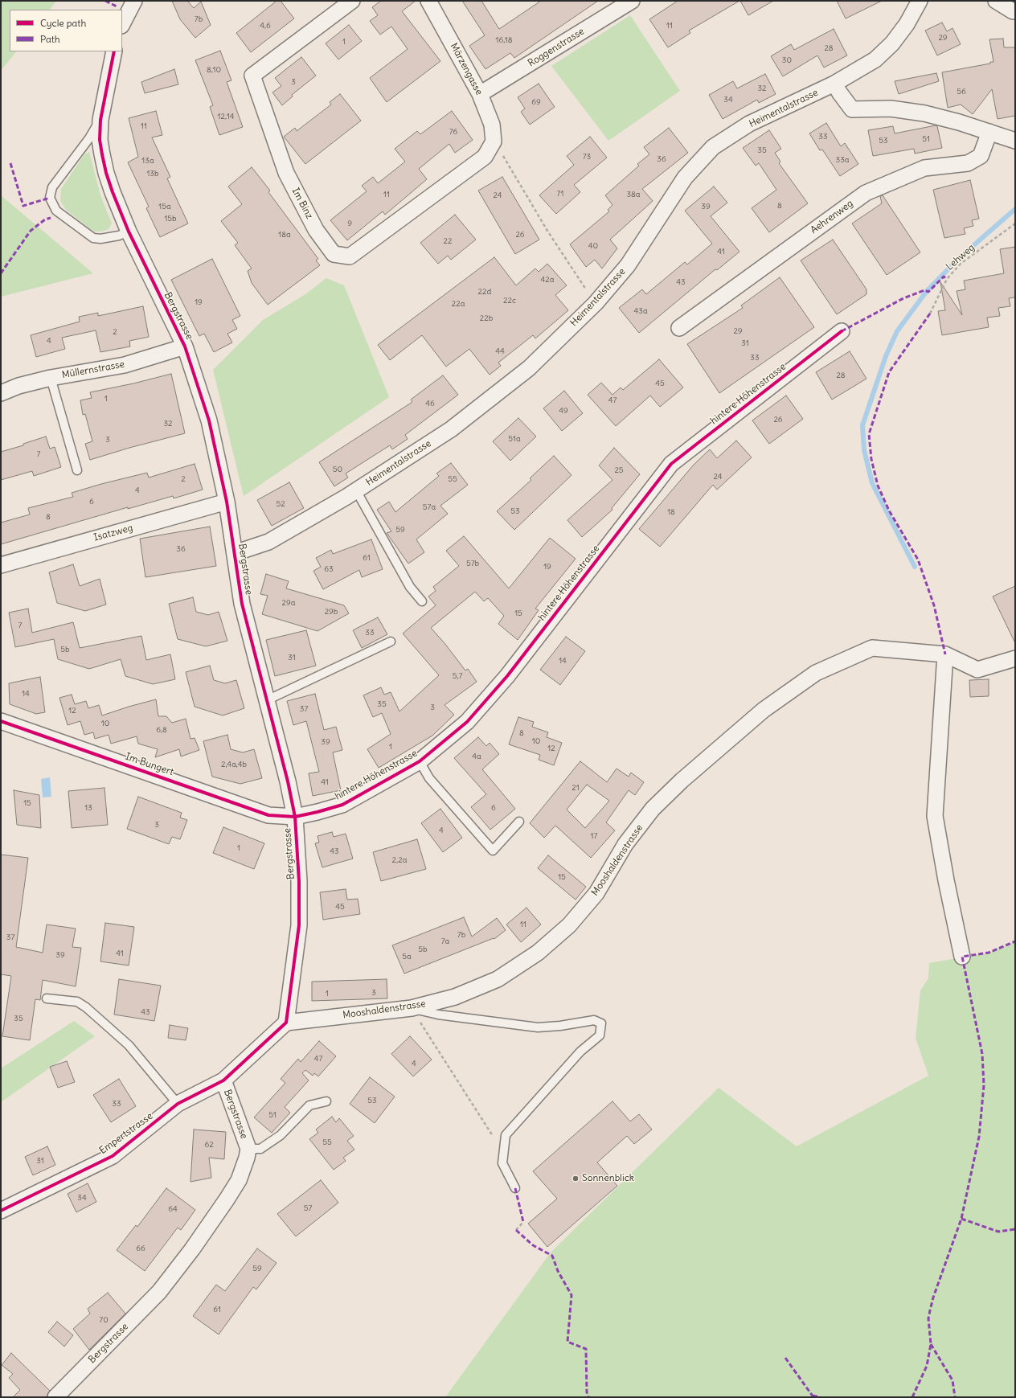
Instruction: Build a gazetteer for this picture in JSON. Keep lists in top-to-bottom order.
{
  "streets": {
    "street": [
      "Roggenstrasse",
      "Märzengasse",
      "Heimentalstrasse",
      "Im Binz",
      "Aehrenweg",
      "Bergstrasse",
      "Müllernstrasse",
      "hintere Höhenstrasse",
      "Isatzweg",
      "Im Bungert",
      "Mooshaldenstrasse",
      "Empertstrasse"
    ],
    "path": ["Lehweg"]
  },
  "crossings": [
    ["Roggenstrasse", "Märzengasse"],
    ["Märzengasse", "Im Binz"],
    ["Heimentalstrasse", "Bergstrasse"],
    ["Bergstrasse", "Müllernstrasse"],
    ["Bergstrasse", "hintere Höhenstrasse"],
    ["Bergstrasse", "Isatzweg"],
    ["Bergstrasse", "Im Bungert"],
    ["Bergstrasse", "Mooshaldenstrasse"],
    ["Bergstrasse", "Empertstrasse"],
    ["hintere Höhenstrasse", "Im Bungert"]
  ],
  "places": ["Sonnenblick"],
  "house_numbers": [
    "7b",
    "4,6",
    "11",
    "29",
    "16,18",
    "1",
    "28",
    "30",
    "8,10",
    "3",
    "32",
    "56",
    "34",
    "69",
    "12,14",
    "11",
    "76",
    "33",
    "51",
    "53",
    "35",
    "73",
    "36",
    "33a",
    "13a",
    "13b",
    "71",
    "11",
    "38a",
    "24",
    "8",
    "15a",
    "39",
    "15b",
    "9",
    "18a",
    "26",
    "22",
    "40",
    "41",
    "42a",
    "43",
    "22d",
    "22c",
    "19",
    "22a",
    "43a",
    "22b",
    "29",
    "2",
    "4",
    "31",
    "44",
    "33",
    "28",
    "45",
    "1",
    "47",
    "46",
    "49",
    "26",
    "32",
    "51a",
    "3",
    "7",
    "50",
    "25",
    "24",
    "2",
    "55",
    "4",
    "6",
    "52",
    "57a",
    "53",
    "18",
    "8",
    "59",
    "36",
    "61",
    "57b",
    "19",
    "63",
    "29a",
    "29b",
    "15",
    "7",
    "33",
    "5b",
    "31",
    "14",
    "5,7",
    "14",
    "35",
    "3",
    "37",
    "12",
    "10",
    "6,8",
    "8",
    "10",
    "39",
    "1",
    "12",
    "4a",
    "2,4a,4b",
    "41",
    "21",
    "15",
    "13",
    "6",
    "3",
    "4",
    "17",
    "1",
    "43",
    "2,2a",
    "15",
    "45",
    "11",
    "7b",
    "37",
    "7a",
    "5b",
    "41",
    "39",
    "5a",
    "3",
    "1",
    "43",
    "35",
    "47",
    "4",
    "53",
    "33",
    "51",
    "55",
    "62",
    "31",
    "34",
    "57",
    "64",
    "66",
    "59",
    "61",
    "70"
  ],
  "legend": ["Cycle path", "Path"]
}
